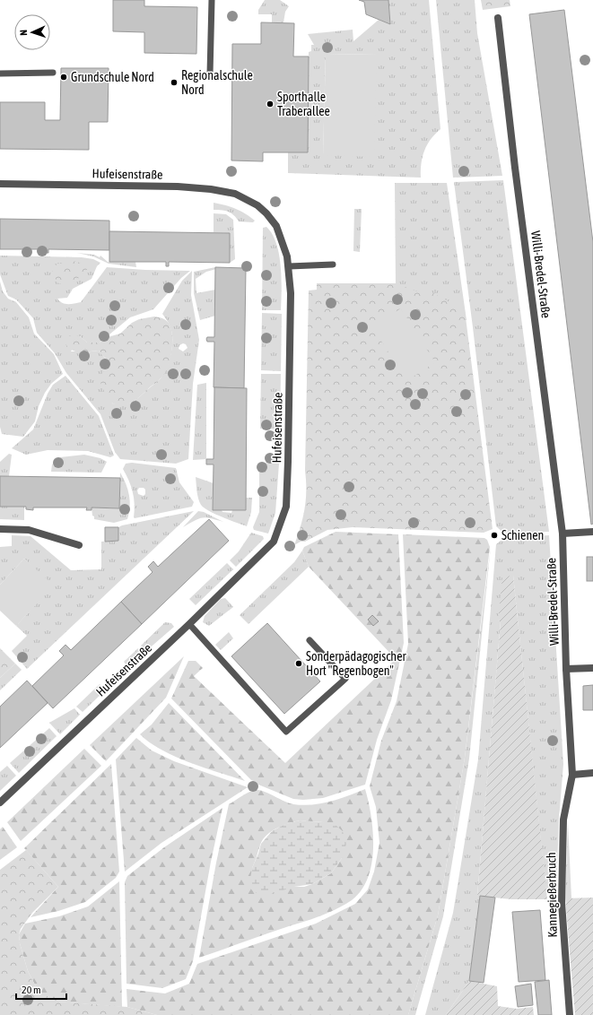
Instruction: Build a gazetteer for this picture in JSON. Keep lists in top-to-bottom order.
{
  "streets": {
    "street": ["Hufeisenstraße", "Willi-Bredel-Straße", "Kannegießerbruch"]
  },
  "crossings": [
    ["Willi-Bredel-Straße", "Kannegießerbruch"]
  ],
  "places": [
    "Grundschule Nord",
    "Regionalschule Nord",
    "Sporthalle Traberallee",
    "Schienen",
    "Sonderpädagogischer Hort \"Regenbogen\""
  ],
  "scale_bar": "20 m",
  "north": "left"
}
